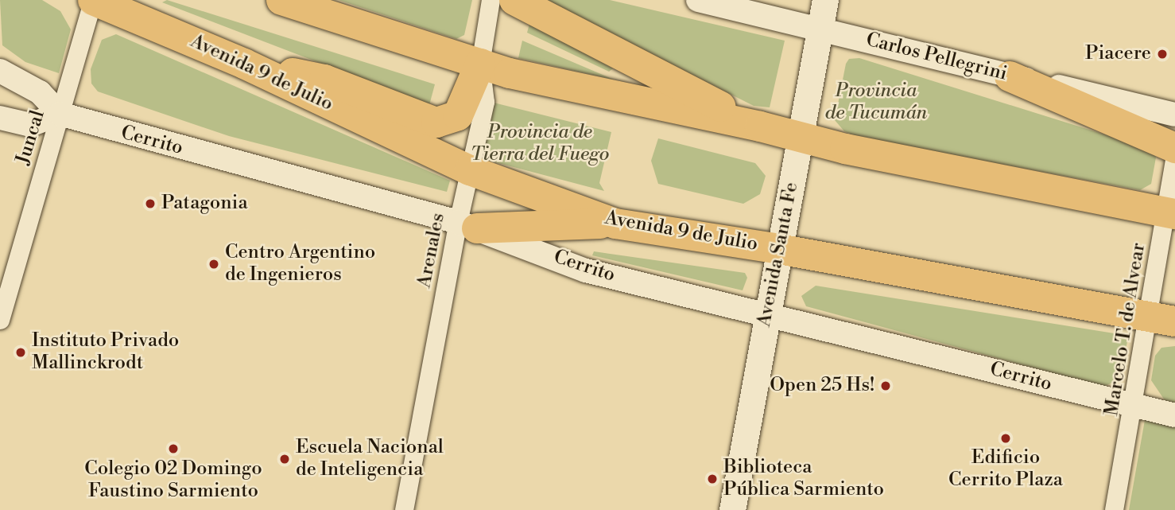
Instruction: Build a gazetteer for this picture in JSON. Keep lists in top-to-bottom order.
{
  "streets": {
    "highway": ["Avenida 9 de Julio"],
    "main road": ["Avenida Santa Fe"],
    "street": [
      "Carlos Pellegrini",
      "Juncal",
      "Cerrito",
      "Arenales",
      "Marcelo T. de Alvear"
    ]
  },
  "crossings": [
    ["Carlos Pellegrini", "Avenida Santa Fe"],
    ["Avenida 9 de Julio", "Juncal"],
    ["Avenida 9 de Julio", "Arenales"],
    ["Avenida 9 de Julio", "Avenida Santa Fe"],
    ["Avenida 9 de Julio", "Marcelo T. de Alvear"],
    ["Juncal", "Cerrito"],
    ["Cerrito", "Arenales"],
    ["Cerrito", "Avenida Santa Fe"],
    ["Cerrito", "Marcelo T. de Alvear"]
  ],
  "parks": ["Provincia de Tucumán", "Provincia de Tierra del Fuego"],
  "places": [
    "Piacere",
    "Patagonia",
    "Centro Argentino de Ingenieros",
    "Instituto Privado Mallinckrodt",
    "Open 25 Hs!",
    "Edificio Cerrito Plaza",
    "Colegio 02 Domingo Faustino Sarmiento",
    "Escuela Nacional de Inteligencia",
    "Biblioteca Pública Sarmiento"
  ]
}
